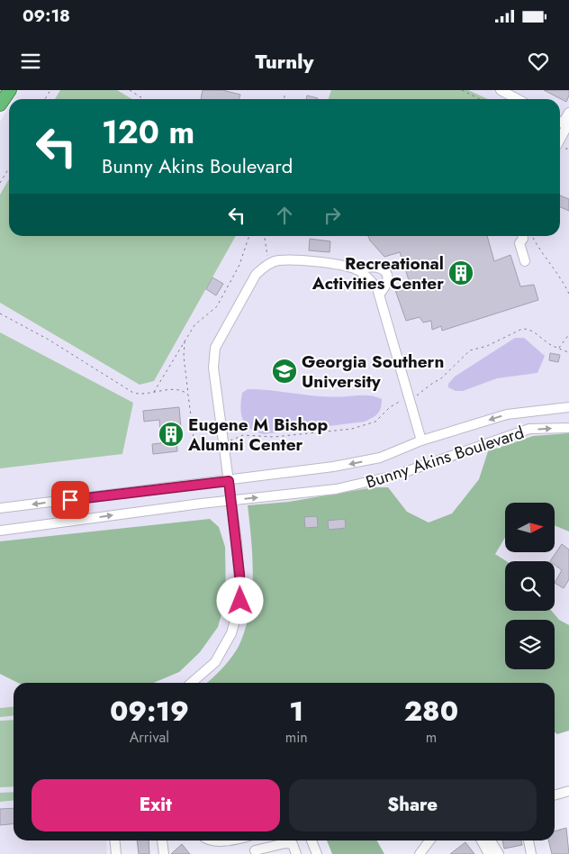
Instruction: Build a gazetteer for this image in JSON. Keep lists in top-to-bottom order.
{
  "streets": {
    "street": ["Bunny Akins Boulevard"]
  },
  "places": {
    "building": ["Recreational Activities Center", "Eugene M Bishop Alumni Center"],
    "school or university": ["Georgia Southern University"]
  },
  "north": "right",
  "page": {
    "status": "09:18",
    "header": "Turnly",
    "turn": ["120 m", "Bunny Akins Boulevard"],
    "eta": [
      "09:19",
      "Arrival",
      "1",
      "min",
      "280",
      "m"
    ],
    "buttons": ["Exit", "Share"]
  }
}
